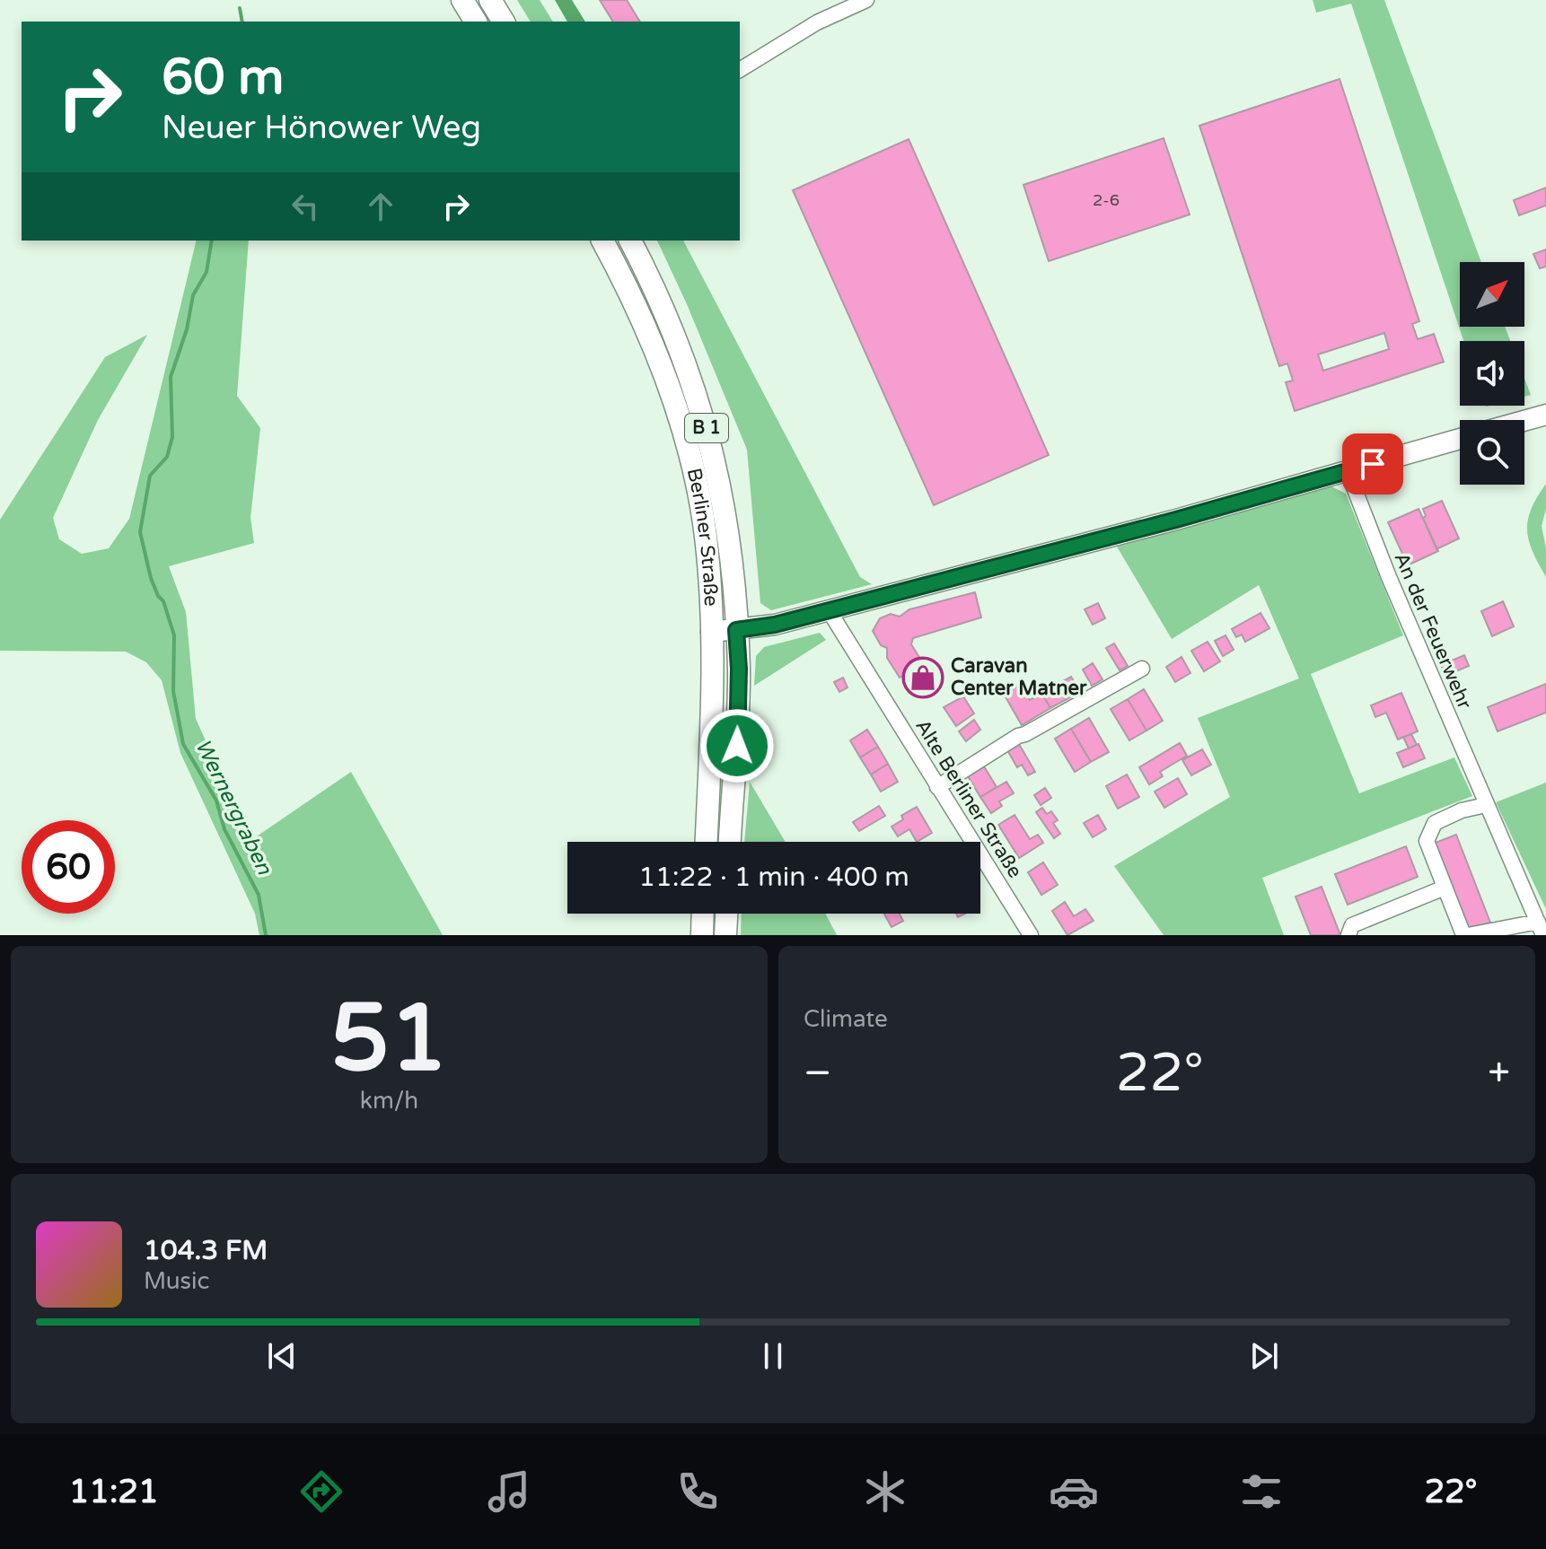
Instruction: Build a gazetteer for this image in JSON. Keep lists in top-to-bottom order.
{
  "streets": {
    "main road": ["B 1", "Berliner Straße"],
    "street": ["An der Feuerwehr", "Alte Berliner Straße"]
  },
  "water": ["Wernergraben"],
  "places": {
    "shop": ["Caravan Center Matner"]
  },
  "house_numbers": ["2-6"],
  "north": "top right",
  "page": {
    "turn": ["60 m", "Neuer Hönower Weg"],
    "limit": "60",
    "trip": "11:22 · 1 min · 400 m",
    "tile": [
      ["51", "km/h"],
      "Climate"
    ],
    "heat": ["−", "22°", "+"],
    "song": ["104.3 FM", "Music"],
    "tabs": ["11:21", "22°"]
  }
}
